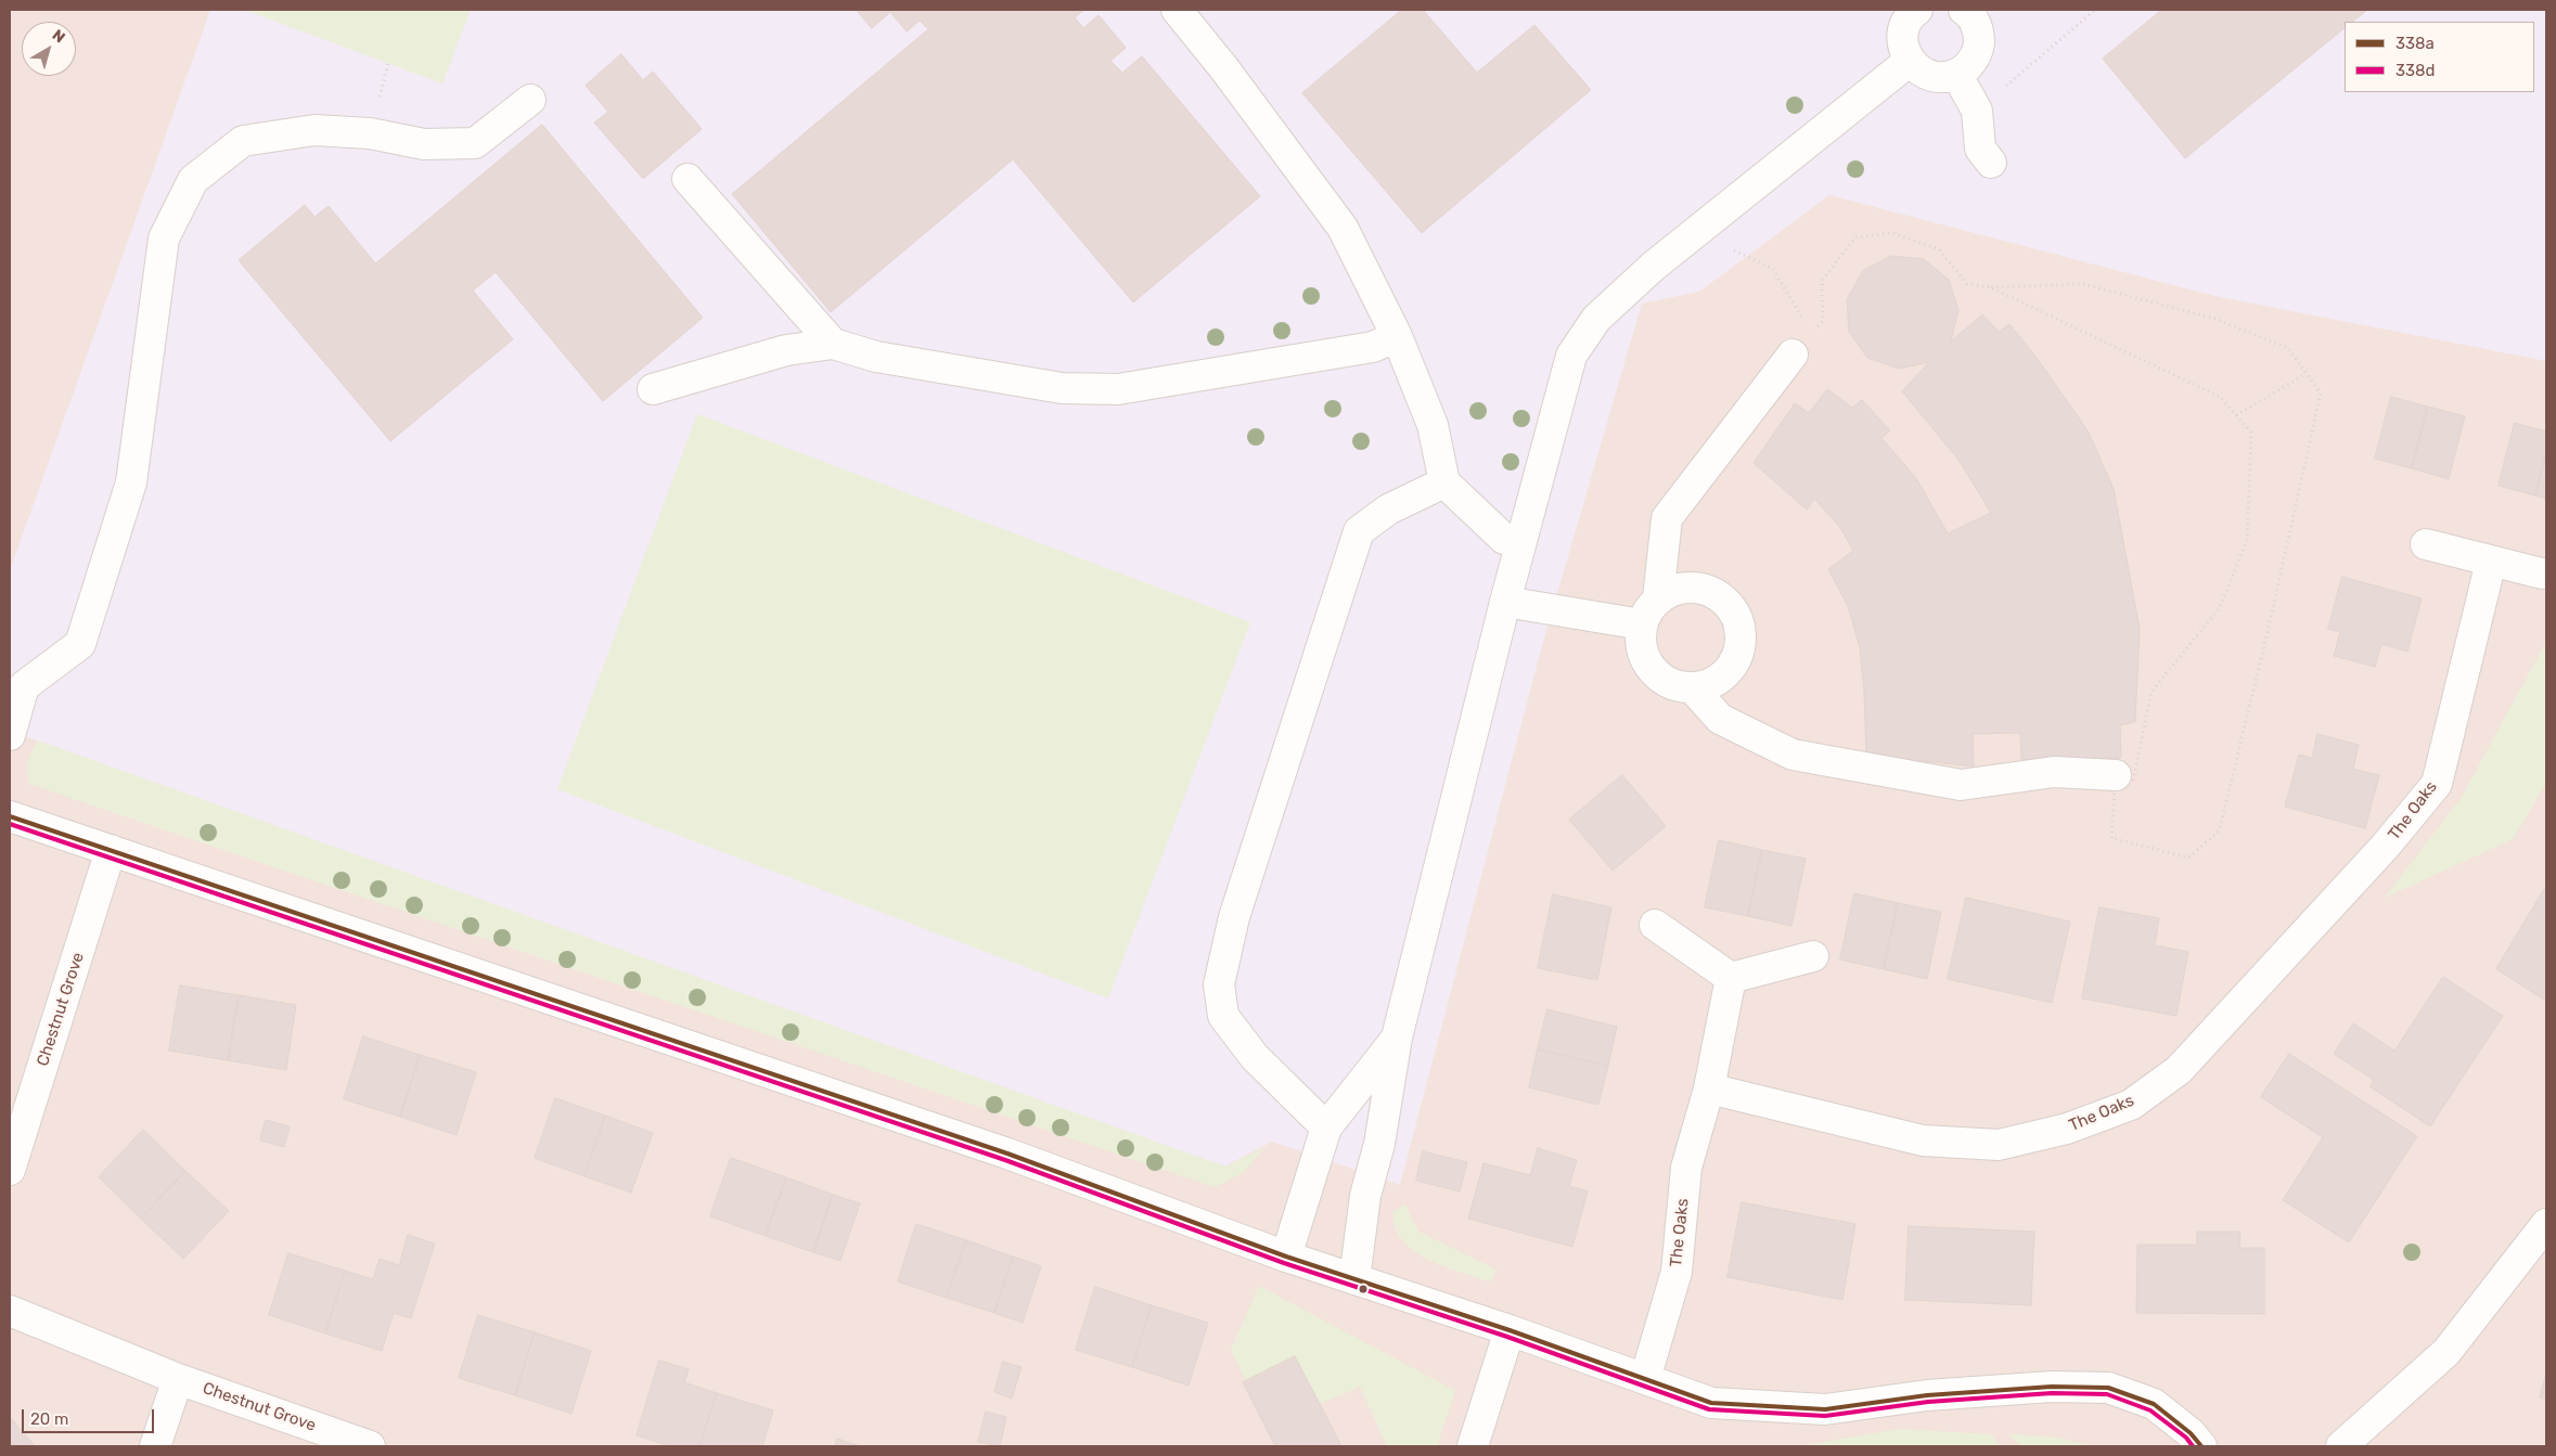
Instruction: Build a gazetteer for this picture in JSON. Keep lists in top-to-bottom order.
{
  "streets": {
    "street": ["The Oaks", "Chestnut Grove"]
  },
  "lines": ["transit line 338a", "transit line 338d"],
  "legend": ["338a", "338d"],
  "scale_bar": "20 m",
  "north": "top right"
}
